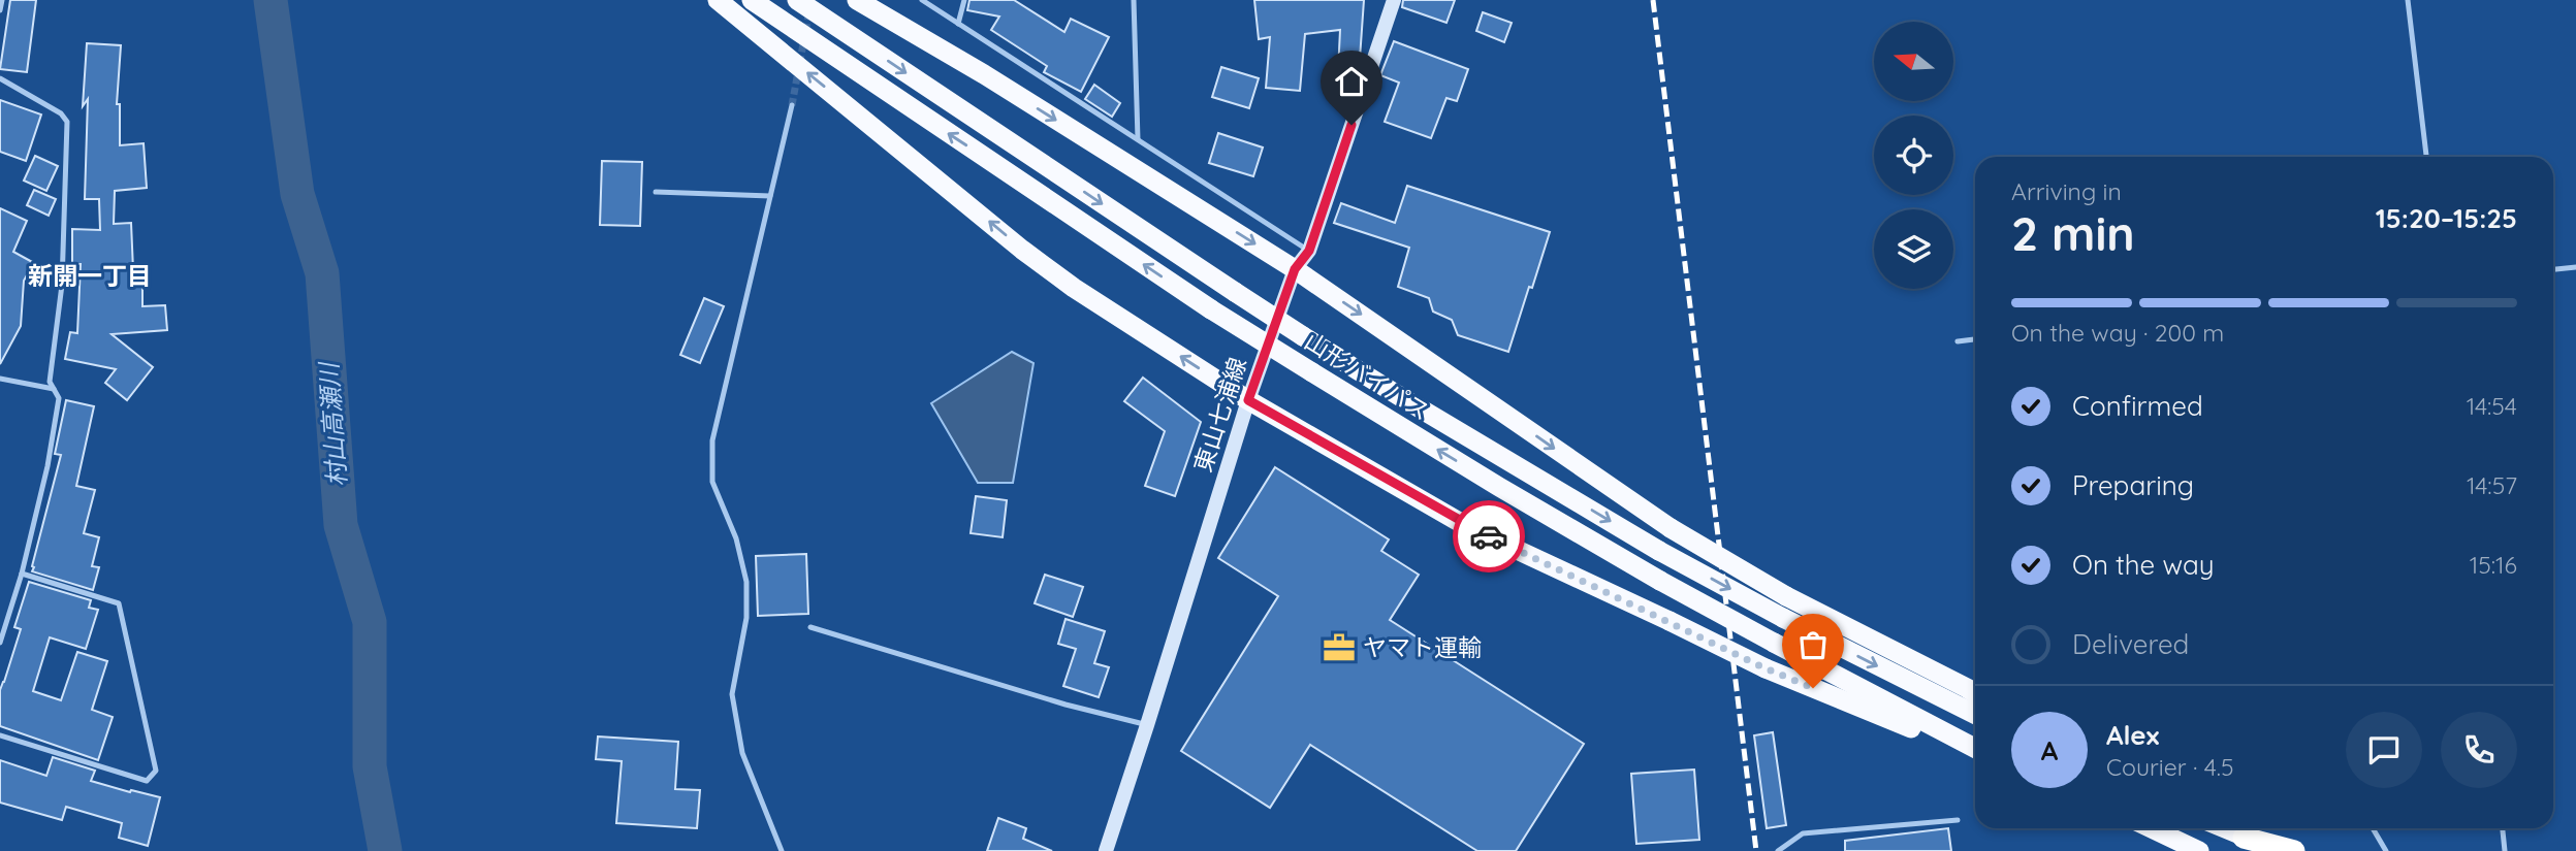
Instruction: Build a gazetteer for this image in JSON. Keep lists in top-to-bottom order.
{
  "streets": {
    "highway": ["山形バイパス"],
    "main road": ["東山七浦線"]
  },
  "districts": ["新開一丁目"],
  "water": ["村山高瀬川"],
  "places": {
    "office": ["ヤマト運輸"]
  },
  "north": "left",
  "page": {
    "heading": ["2 min", "Arriving in", "15:20–15:25"],
    "panel": ["Alex", "Courier · 4.5"],
    "bar": "On the way · 200 m",
    "list": [
      ["Confirmed", "14:54"],
      ["Preparing", "14:57"],
      ["On the way", "15:16"],
      "Delivered"
    ],
    "round": "A"
  }
}
